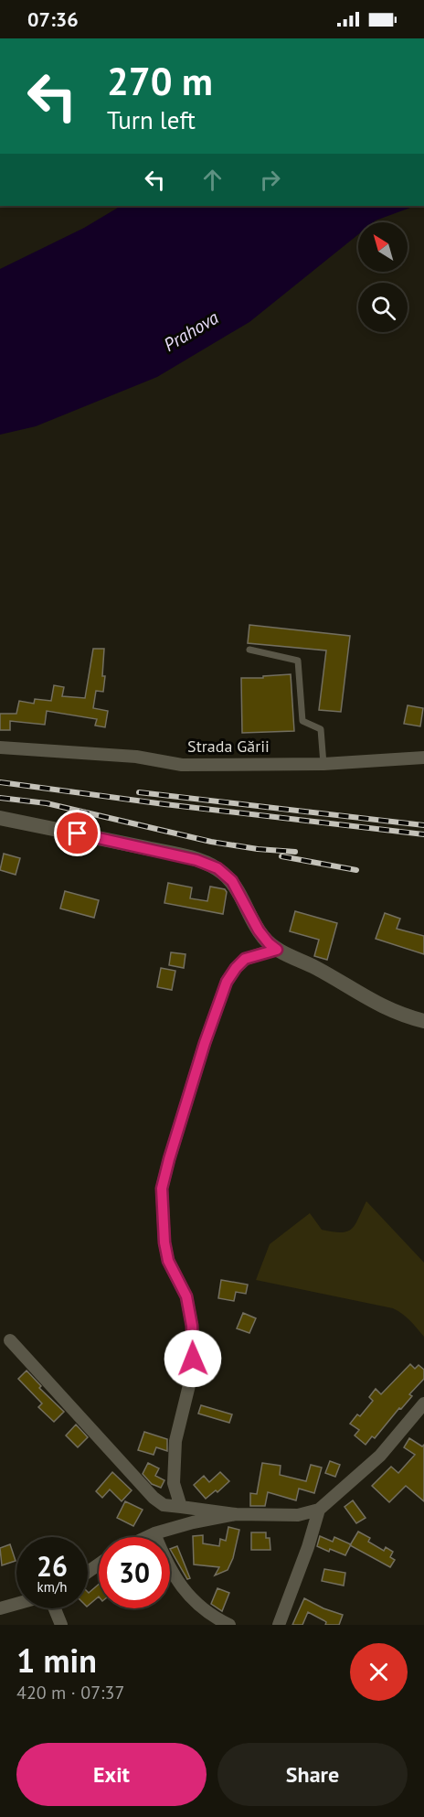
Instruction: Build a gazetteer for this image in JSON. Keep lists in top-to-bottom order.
{
  "streets": {
    "street": ["Strada Gării"]
  },
  "water": ["Prahova"],
  "north": "top left",
  "page": {
    "status": "07:36",
    "turn": ["270 m", "Turn left"],
    "speed": "26 km/h",
    "limit": "30",
    "heading": ["1 min", "420 m · 07:37"],
    "buttons": ["Exit", "Share"]
  }
}
